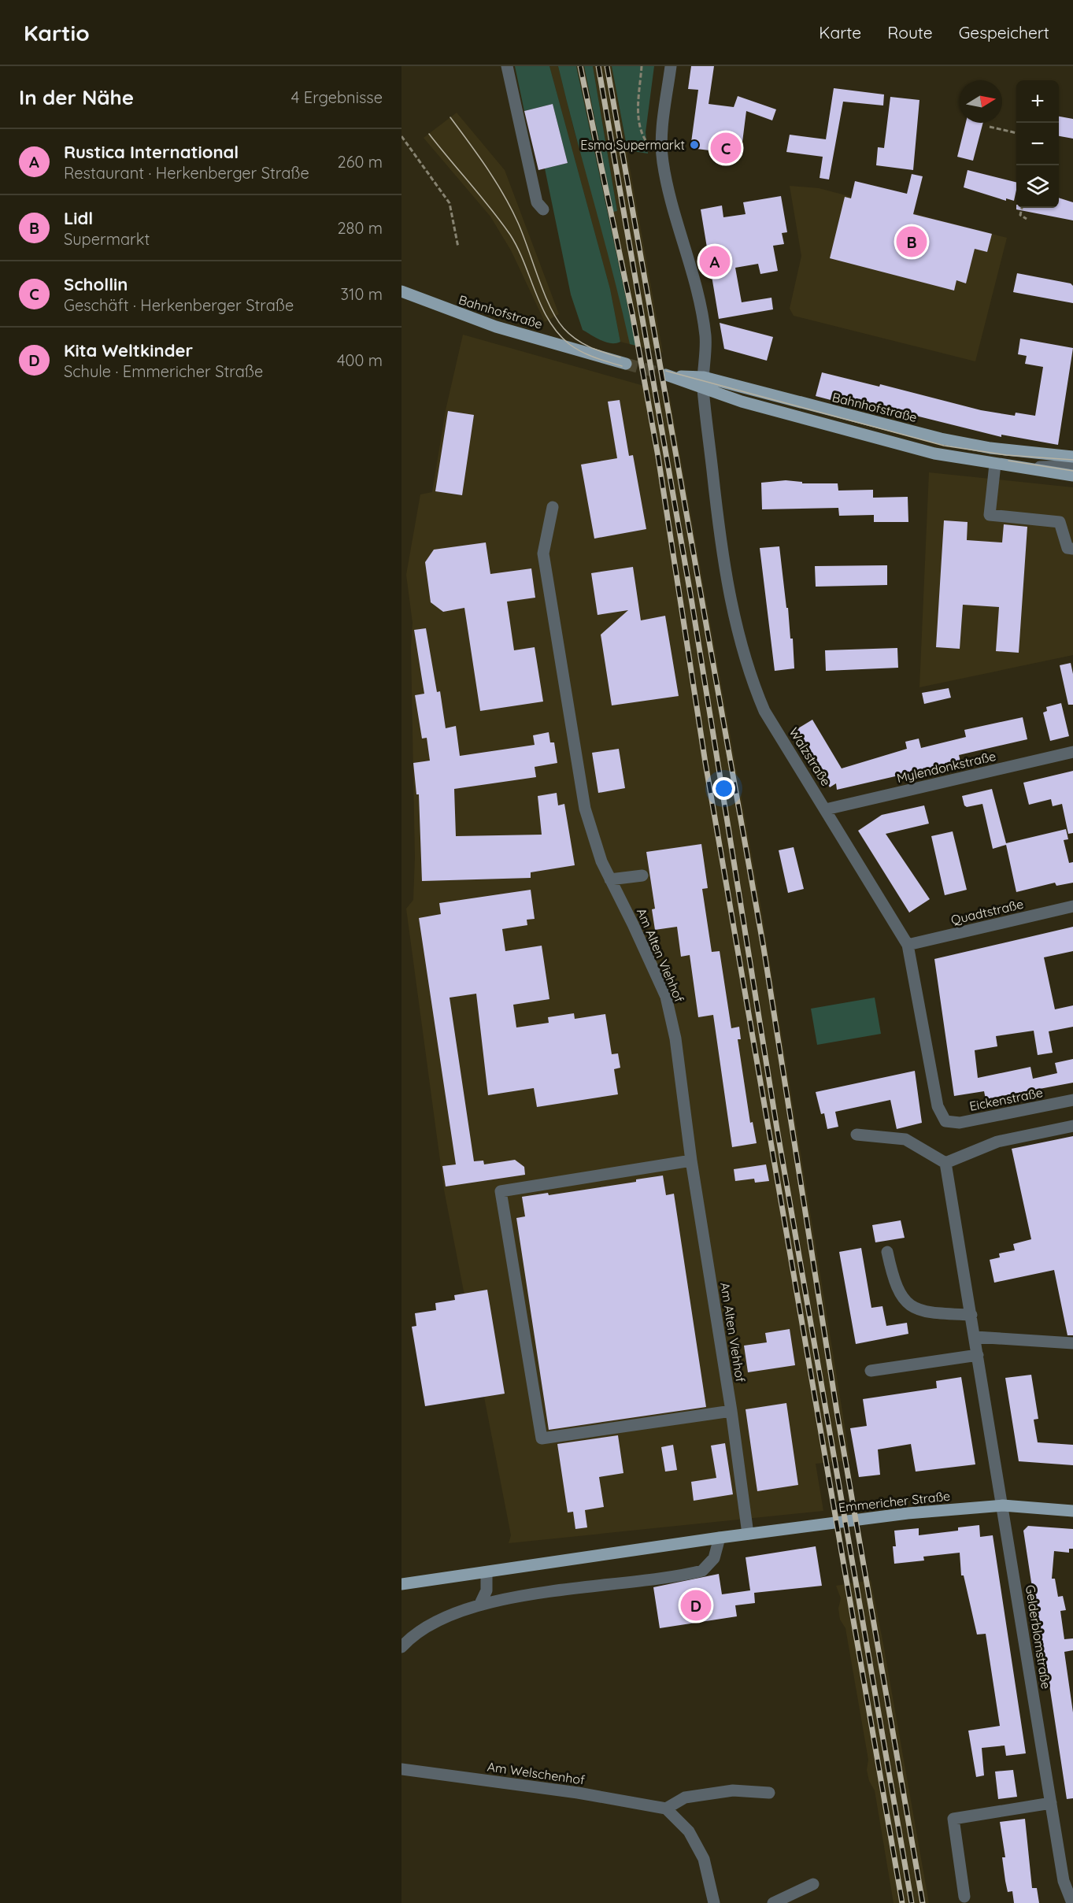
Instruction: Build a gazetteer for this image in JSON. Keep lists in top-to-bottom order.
{
  "streets": {
    "main road": ["Bahnhofstraße", "Emmericher Straße"],
    "street": [
      "Walzstraße",
      "Mylendonkstraße",
      "Quadtstraße",
      "Am Alten Viehhof",
      "Eickenstraße",
      "Gelderblomstraße",
      "Am Welschenhof"
    ]
  },
  "crossings": [
    ["Bahnhofstraße", "Walzstraße"],
    ["Walzstraße", "Mylendonkstraße"],
    ["Walzstraße", "Quadtstraße"],
    ["Walzstraße", "Eickenstraße"],
    ["Am Alten Viehhof", "Emmericher Straße"],
    ["Emmericher Straße", "Gelderblomstraße"]
  ],
  "places": ["Esma Supermarkt"],
  "north": "right",
  "page": {
    "header": "Kartio",
    "nav": ["Karte", "Route", "Gespeichert"],
    "heading": ["In der Nähe", "4 Ergebnisse"],
    "map_buttons": ["+", "−"],
    "list": [
      {
        "mark": "A",
        "name": "Rustica International",
        "note": "Restaurant · Herkenberger Straße",
        "value": "260 m"
      },
      {
        "mark": "B",
        "name": "Lidl",
        "note": "Supermarkt",
        "value": "280 m"
      },
      {
        "mark": "C",
        "name": "Schollin",
        "note": "Geschäft · Herkenberger Straße",
        "value": "310 m"
      },
      {
        "mark": "D",
        "name": "Kita Weltkinder",
        "note": "Schule · Emmericher Straße",
        "value": "400 m"
      }
    ],
    "pins": [
      "C",
      "B",
      "A",
      "D"
    ]
  }
}
